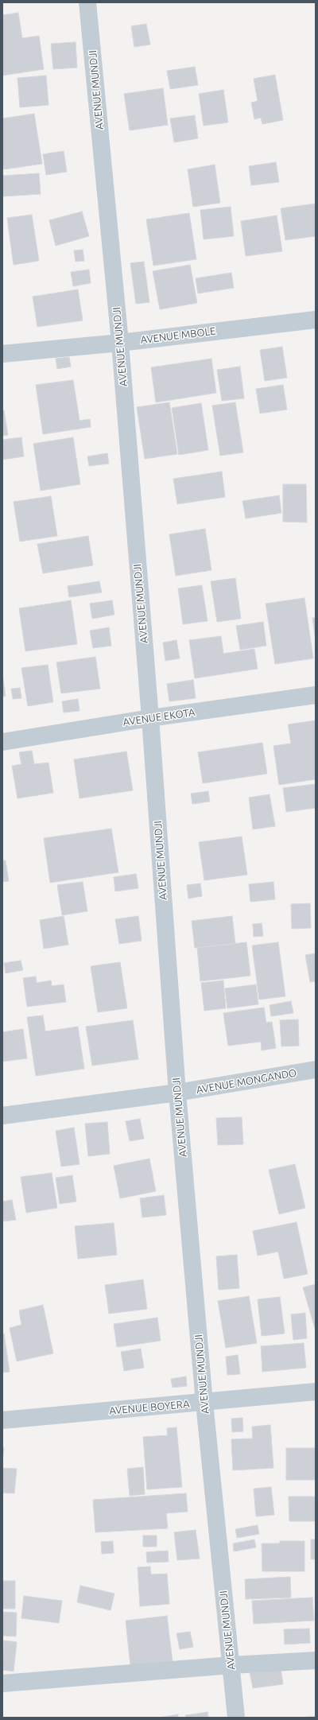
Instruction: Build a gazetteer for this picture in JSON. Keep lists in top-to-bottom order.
{
  "streets": {
    "street": [
      "AVENUE MUNDJI",
      "AVENUE MBOLE",
      "AVENUE EKOTA",
      "AVENUE MONGANDO",
      "AVENUE BOYERA"
    ]
  },
  "crossings": [
    ["AVENUE MUNDJI", "AVENUE MBOLE"],
    ["AVENUE MUNDJI", "AVENUE EKOTA"],
    ["AVENUE MUNDJI", "AVENUE MONGANDO"],
    ["AVENUE MUNDJI", "AVENUE BOYERA"]
  ]
}
